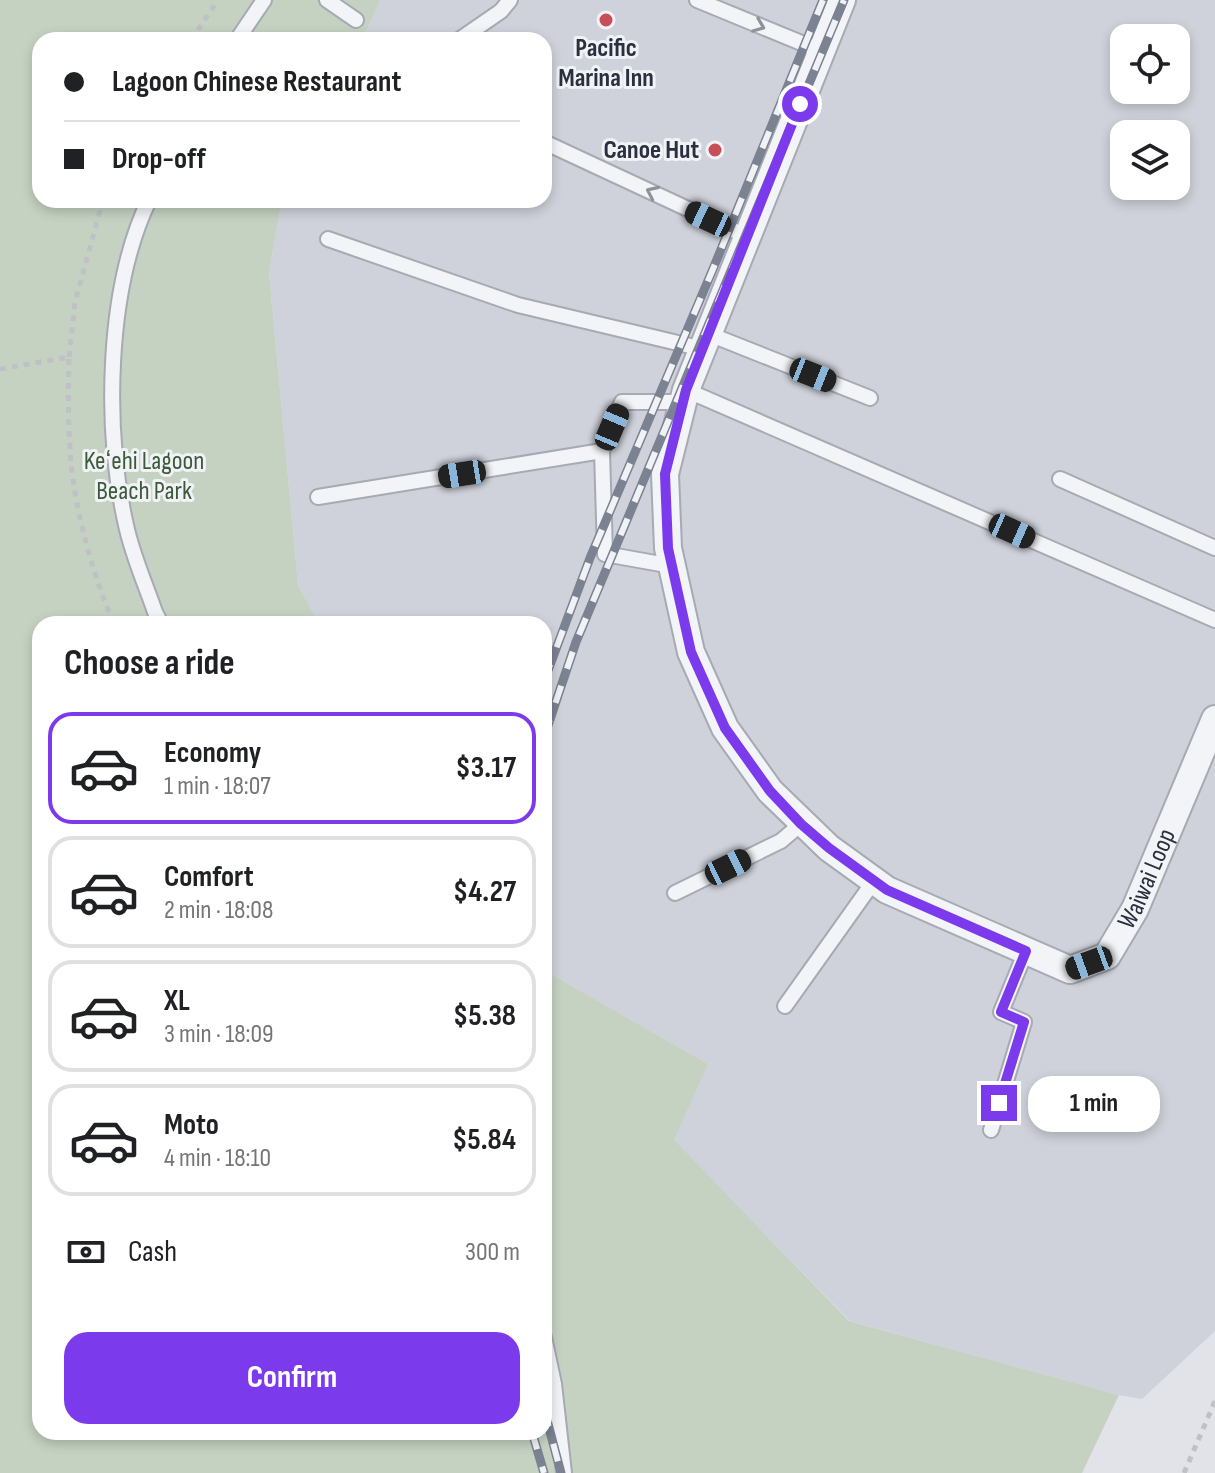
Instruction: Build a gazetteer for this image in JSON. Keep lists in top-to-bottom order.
{
  "streets": {
    "street": ["Waiwai Loop"]
  },
  "parks": ["Keʻehi Lagoon Beach Park"],
  "places": ["Pacific Marina Inn", "Canoe Hut"],
  "page": {
    "banner": ["Lagoon Chinese Restaurant", "Drop-off"],
    "heading": "Choose a ride",
    "list": [
      {
        "name": "Economy",
        "note": "1 min · 18:07",
        "value": "$3.17"
      },
      {
        "name": "Comfort",
        "note": "2 min · 18:08",
        "value": "$4.27"
      },
      {
        "name": "XL",
        "note": "3 min · 18:09",
        "value": "$5.38"
      },
      {
        "name": "Moto",
        "note": "4 min · 18:10",
        "value": "$5.84"
      }
    ],
    "bubble": "1 min",
    "pay": ["Cash", "300 m"],
    "buttons": "Confirm"
  }
}
